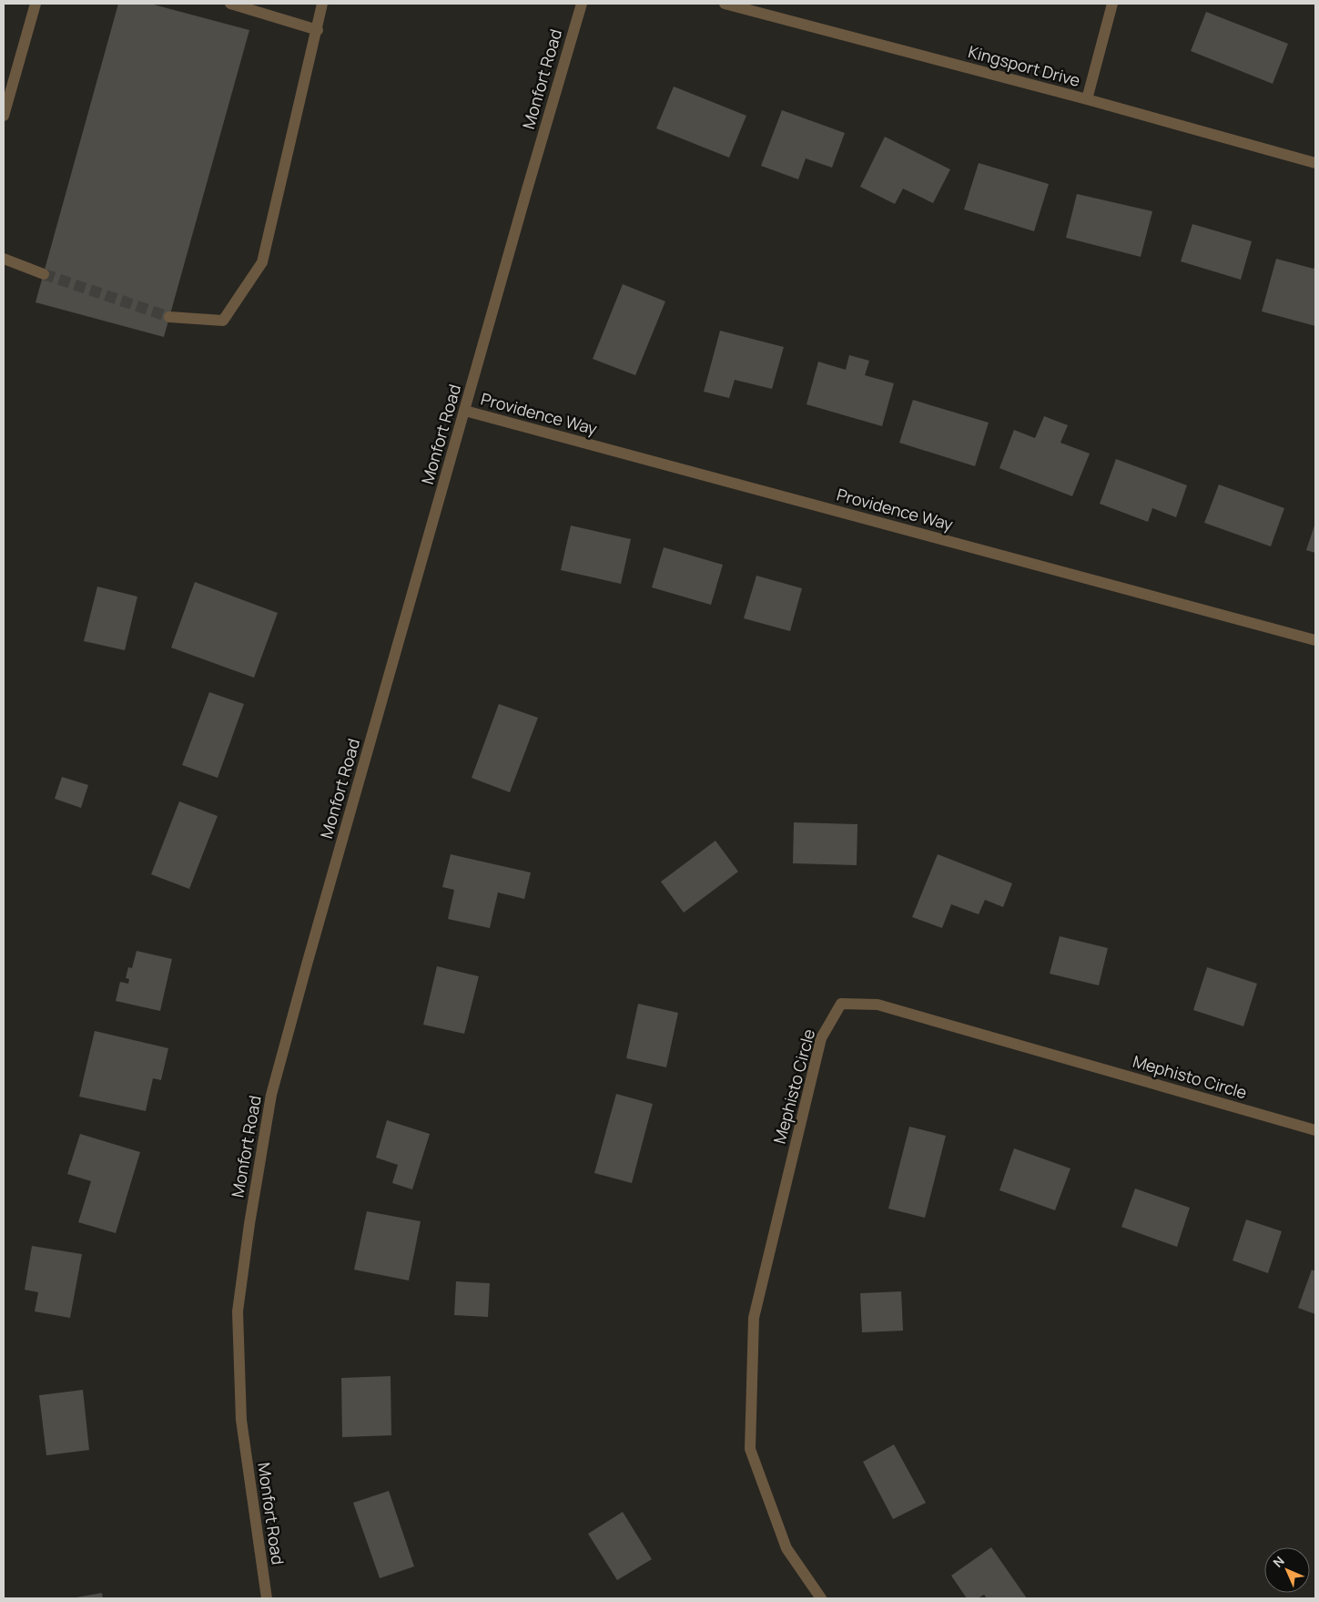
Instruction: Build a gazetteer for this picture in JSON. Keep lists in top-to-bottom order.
{
  "streets": {
    "street": [
      "Kingsport Drive",
      "Monfort Road",
      "Providence Way",
      "Mephisto Circle"
    ]
  },
  "crossings": [
    ["Monfort Road", "Providence Way"]
  ],
  "north": "top left"
}
